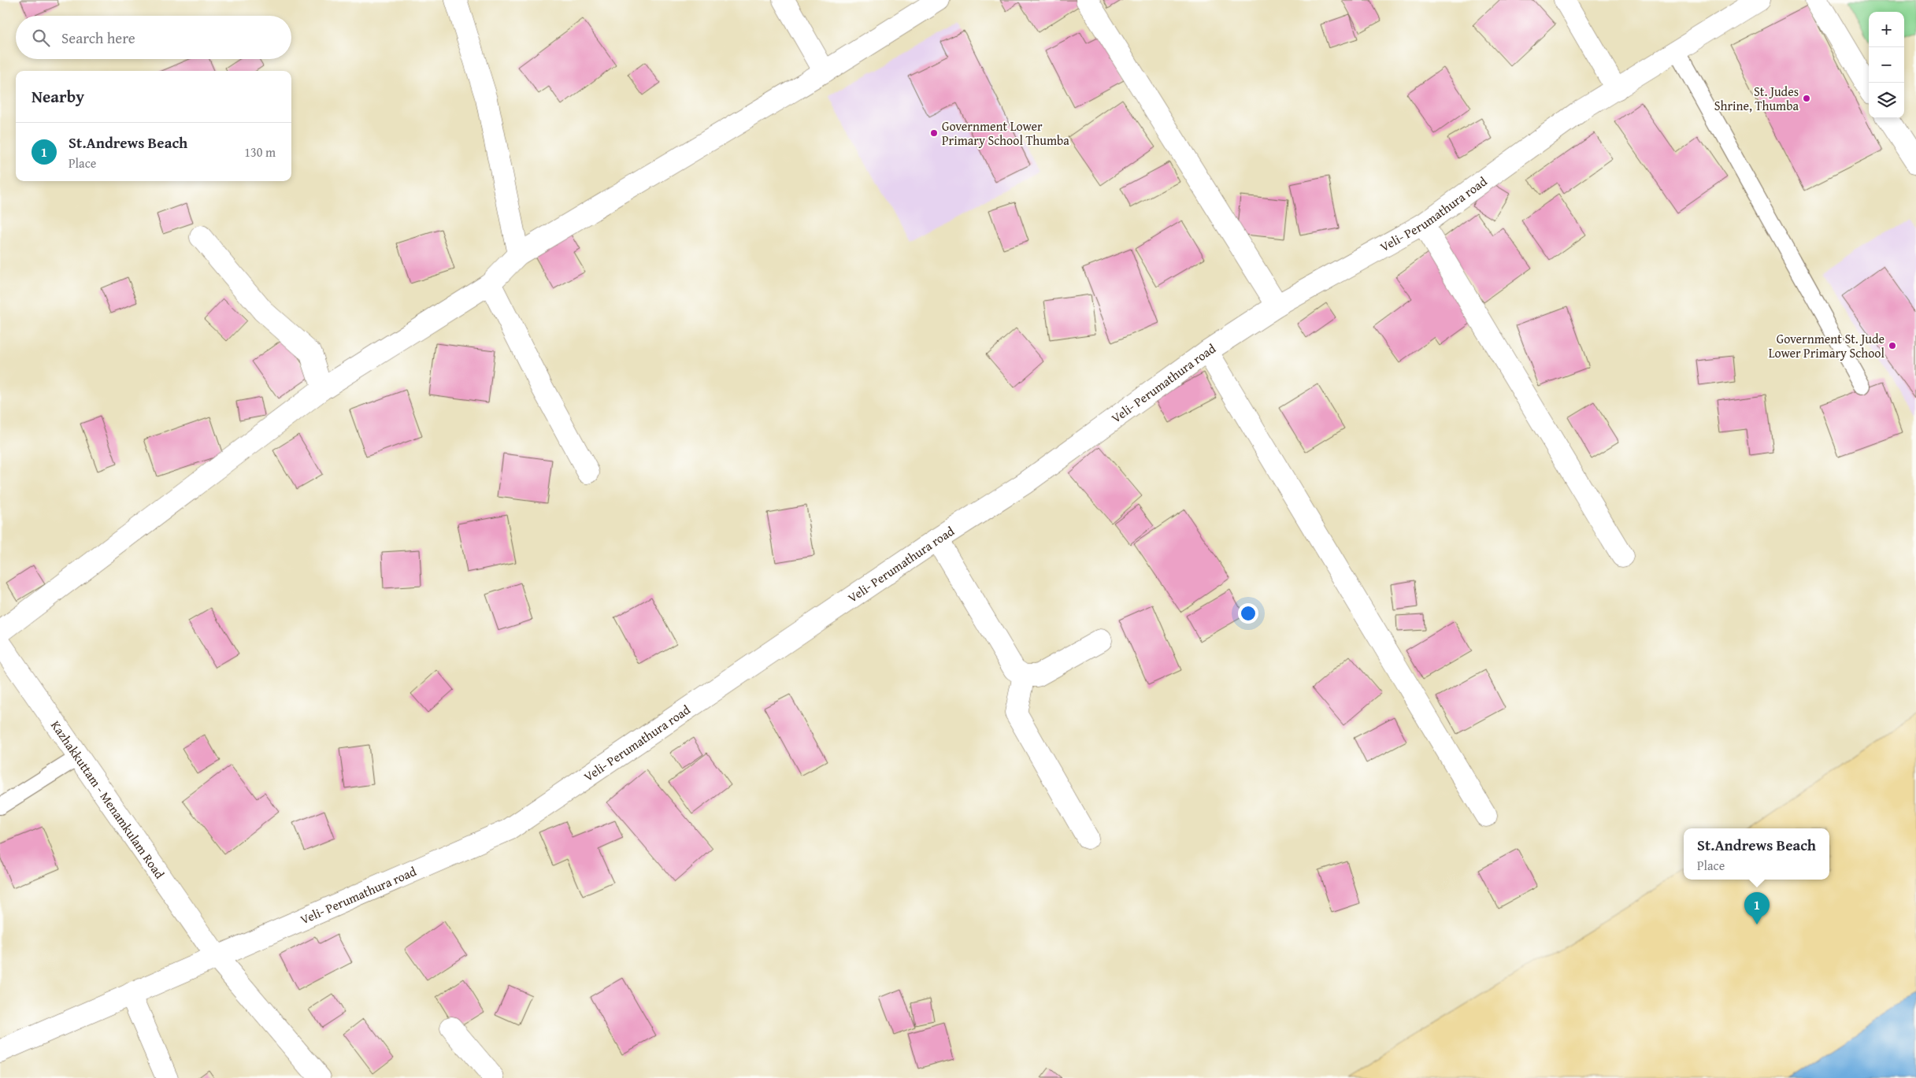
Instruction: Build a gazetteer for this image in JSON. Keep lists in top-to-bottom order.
{
  "streets": {
    "street": ["Veli- Perumathura road", "Kazhakkuttam - Menamkulam Road"]
  },
  "crossings": [
    ["Veli- Perumathura road", "Kazhakkuttam - Menamkulam Road"]
  ],
  "places": ["St. Judes Shrine, Thumba", "Government Lower Primary School Thumba", "Government St. Jude Lower Primary School"],
  "page": {
    "map_buttons": ["+", "−"],
    "search": "Search here",
    "heading": "Nearby",
    "list": [
      {
        "mark": "1",
        "name": "St.Andrews Beach",
        "note": "Place",
        "value": "130 m"
      }
    ],
    "popup": ["St.Andrews Beach", "Place"],
    "pins": "1"
  }
}
